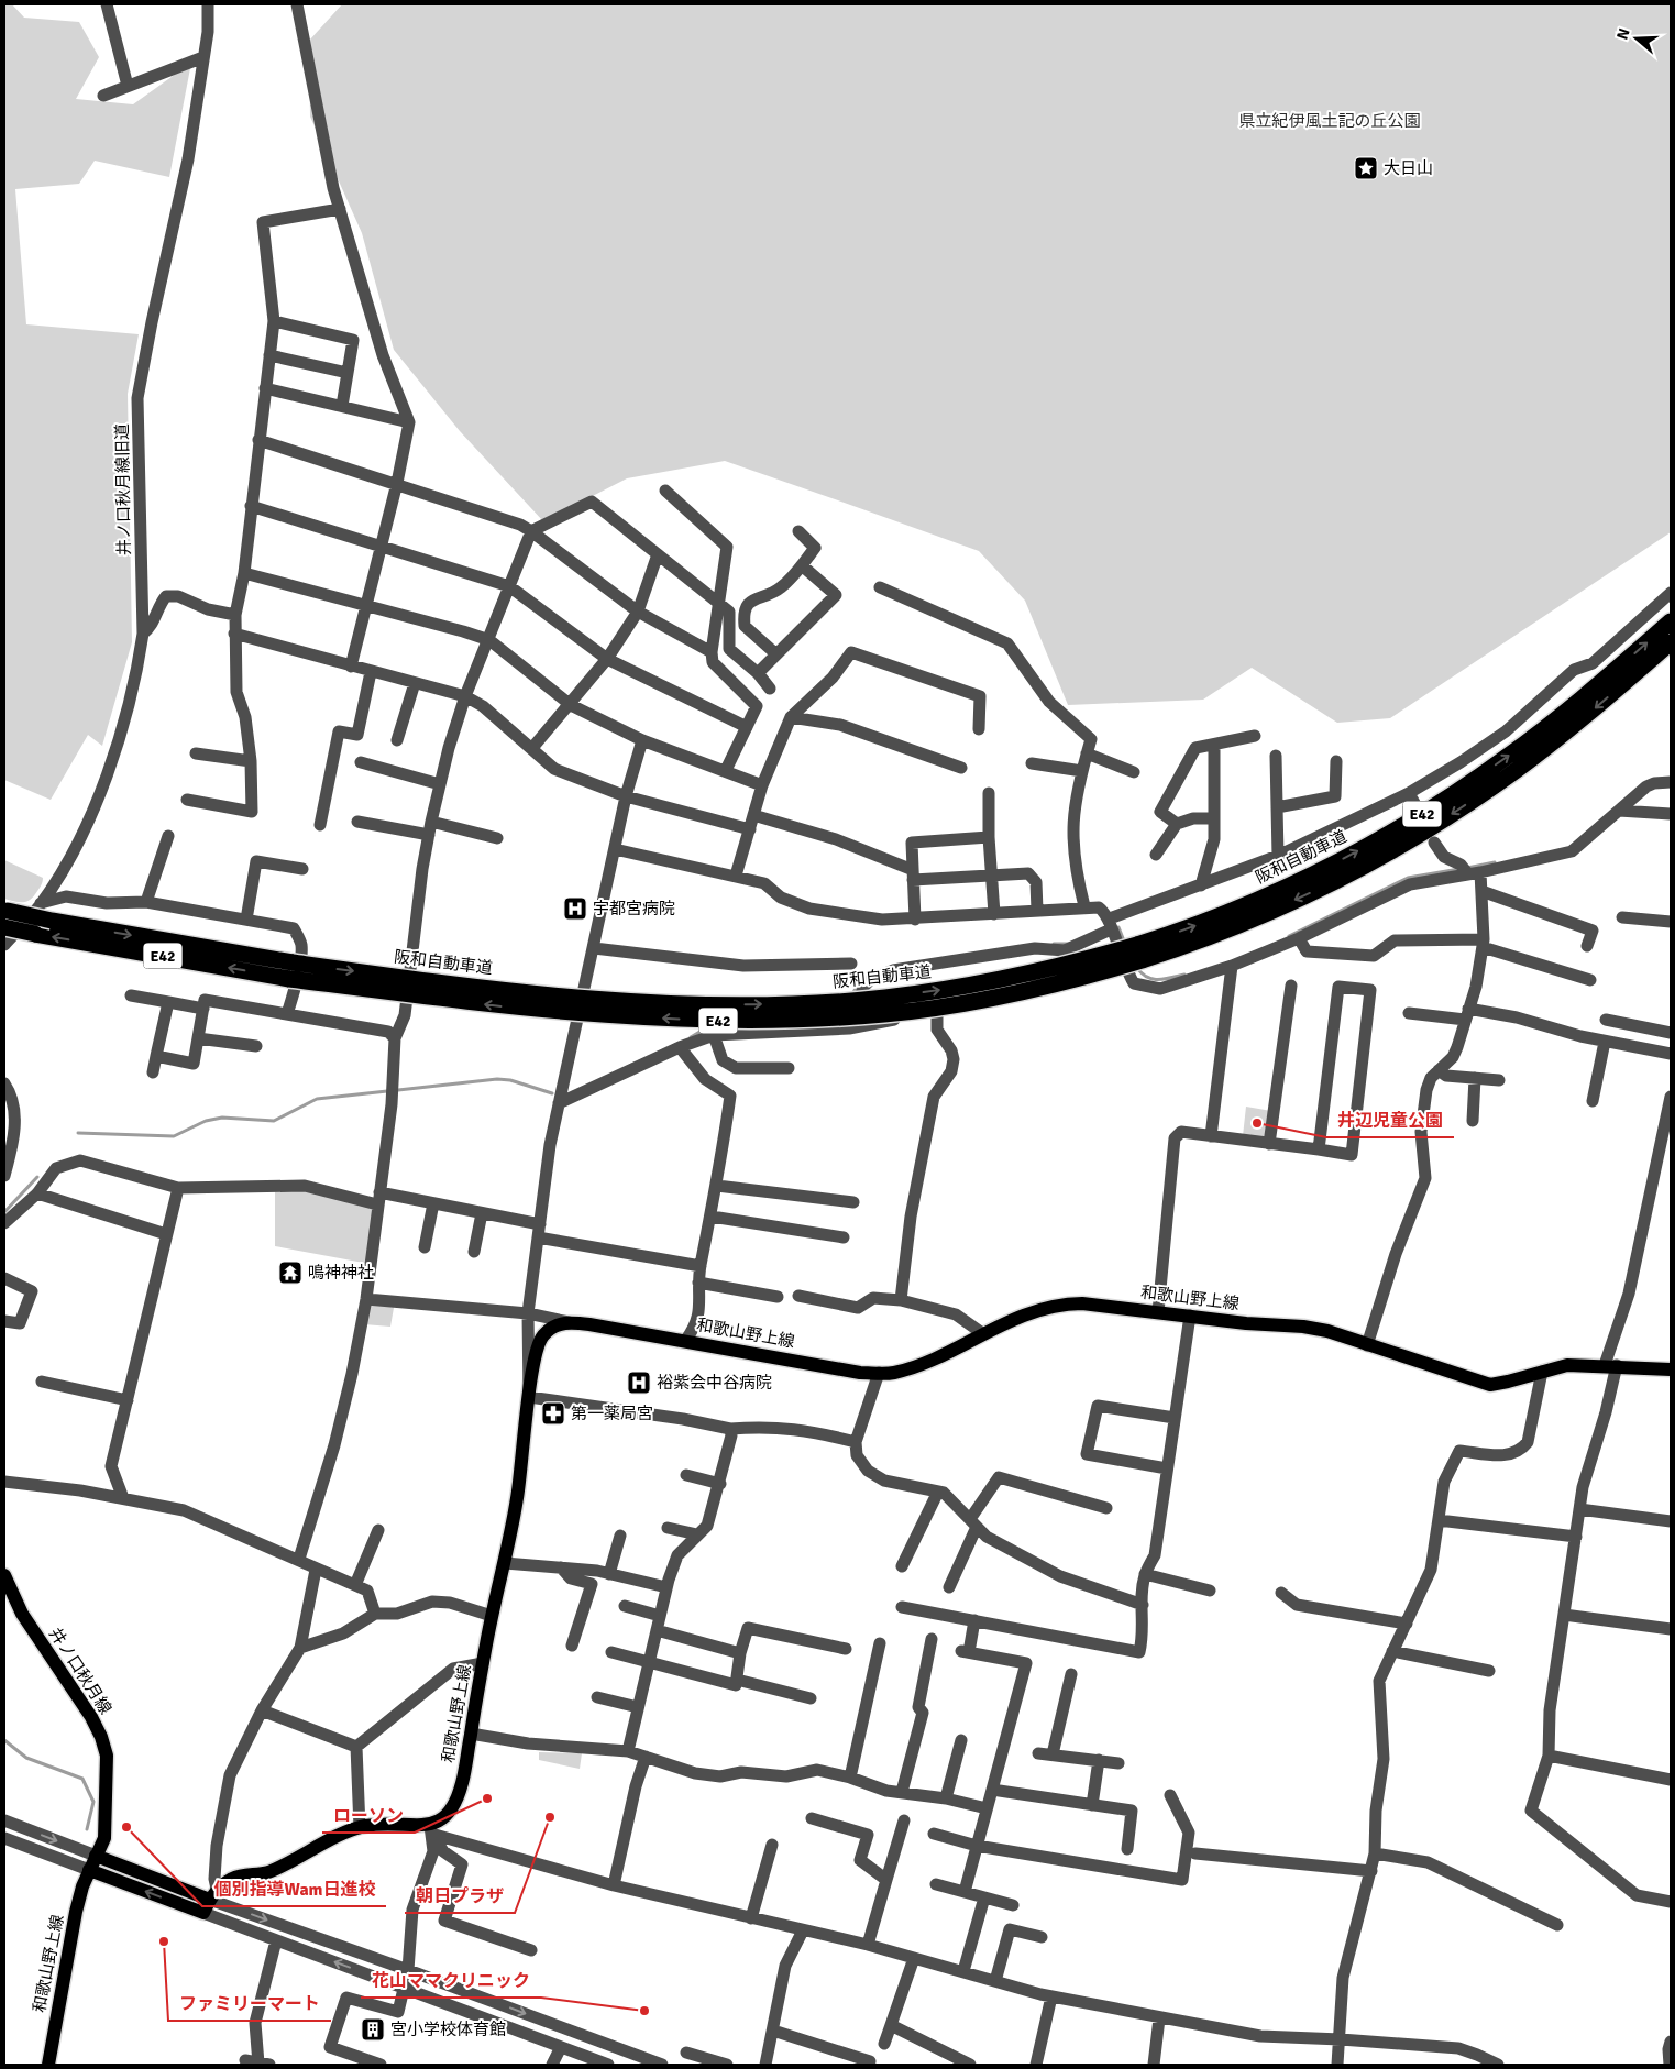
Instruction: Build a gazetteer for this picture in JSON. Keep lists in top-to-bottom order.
{
  "streets": {
    "highway": ["E42", "阪和自動車道"],
    "main road": ["和歌山野上線", "井ノ口秋月線"],
    "street": ["井ノ口秋月線旧道"]
  },
  "crossings": [
    ["和歌山野上線", "井ノ口秋月線"]
  ],
  "parks": ["県立紀伊風土記の丘公園"],
  "places": {
    "place": ["大日山"],
    "hospital": ["宇都宮病院", "裕紫会中谷病院"],
    "other": [
      "井辺児童公園",
      "ローソン",
      "朝日プラザ",
      "個別指導Wam日進校",
      "ファミリーマート",
      "花山ママクリニック"
    ],
    "temple": ["鳴神神社"],
    "pharmacy": ["第一薬局宮"],
    "building": ["宮小学校体育館"]
  },
  "north": "left"
}
